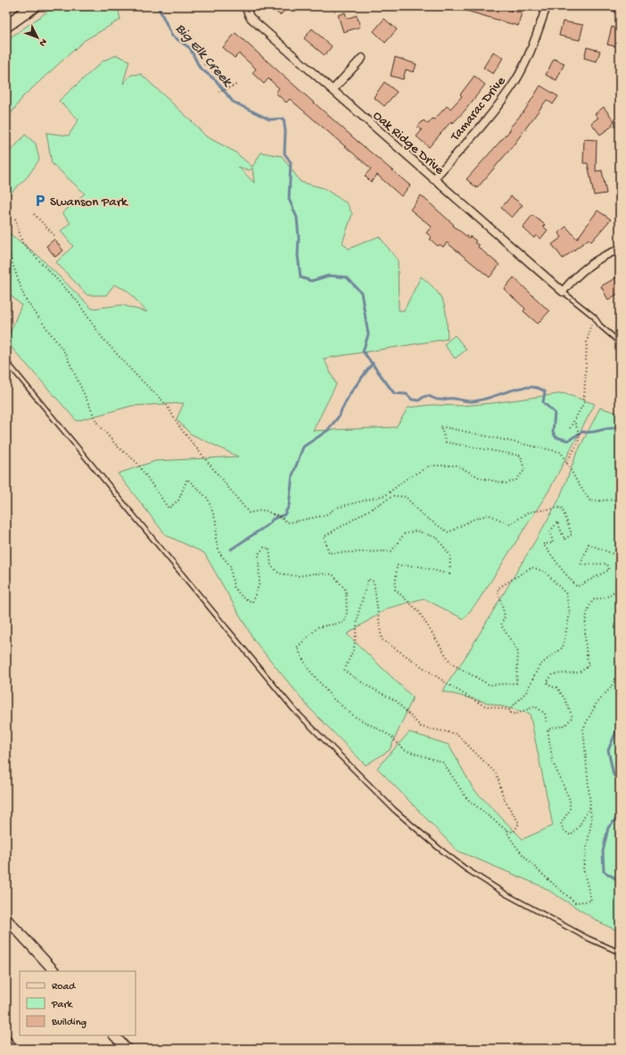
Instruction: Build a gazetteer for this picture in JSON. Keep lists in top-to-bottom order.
{
  "streets": {
    "street": ["Tamarac Drive", "Oak Ridge Drive"]
  },
  "crossings": [
    ["Tamarac Drive", "Oak Ridge Drive"]
  ],
  "water": ["Big Elk Creek"],
  "places": {
    "parking": ["Swanson Park"]
  },
  "legend": ["Road", "Park", "Building"],
  "north": "bottom right"
}
